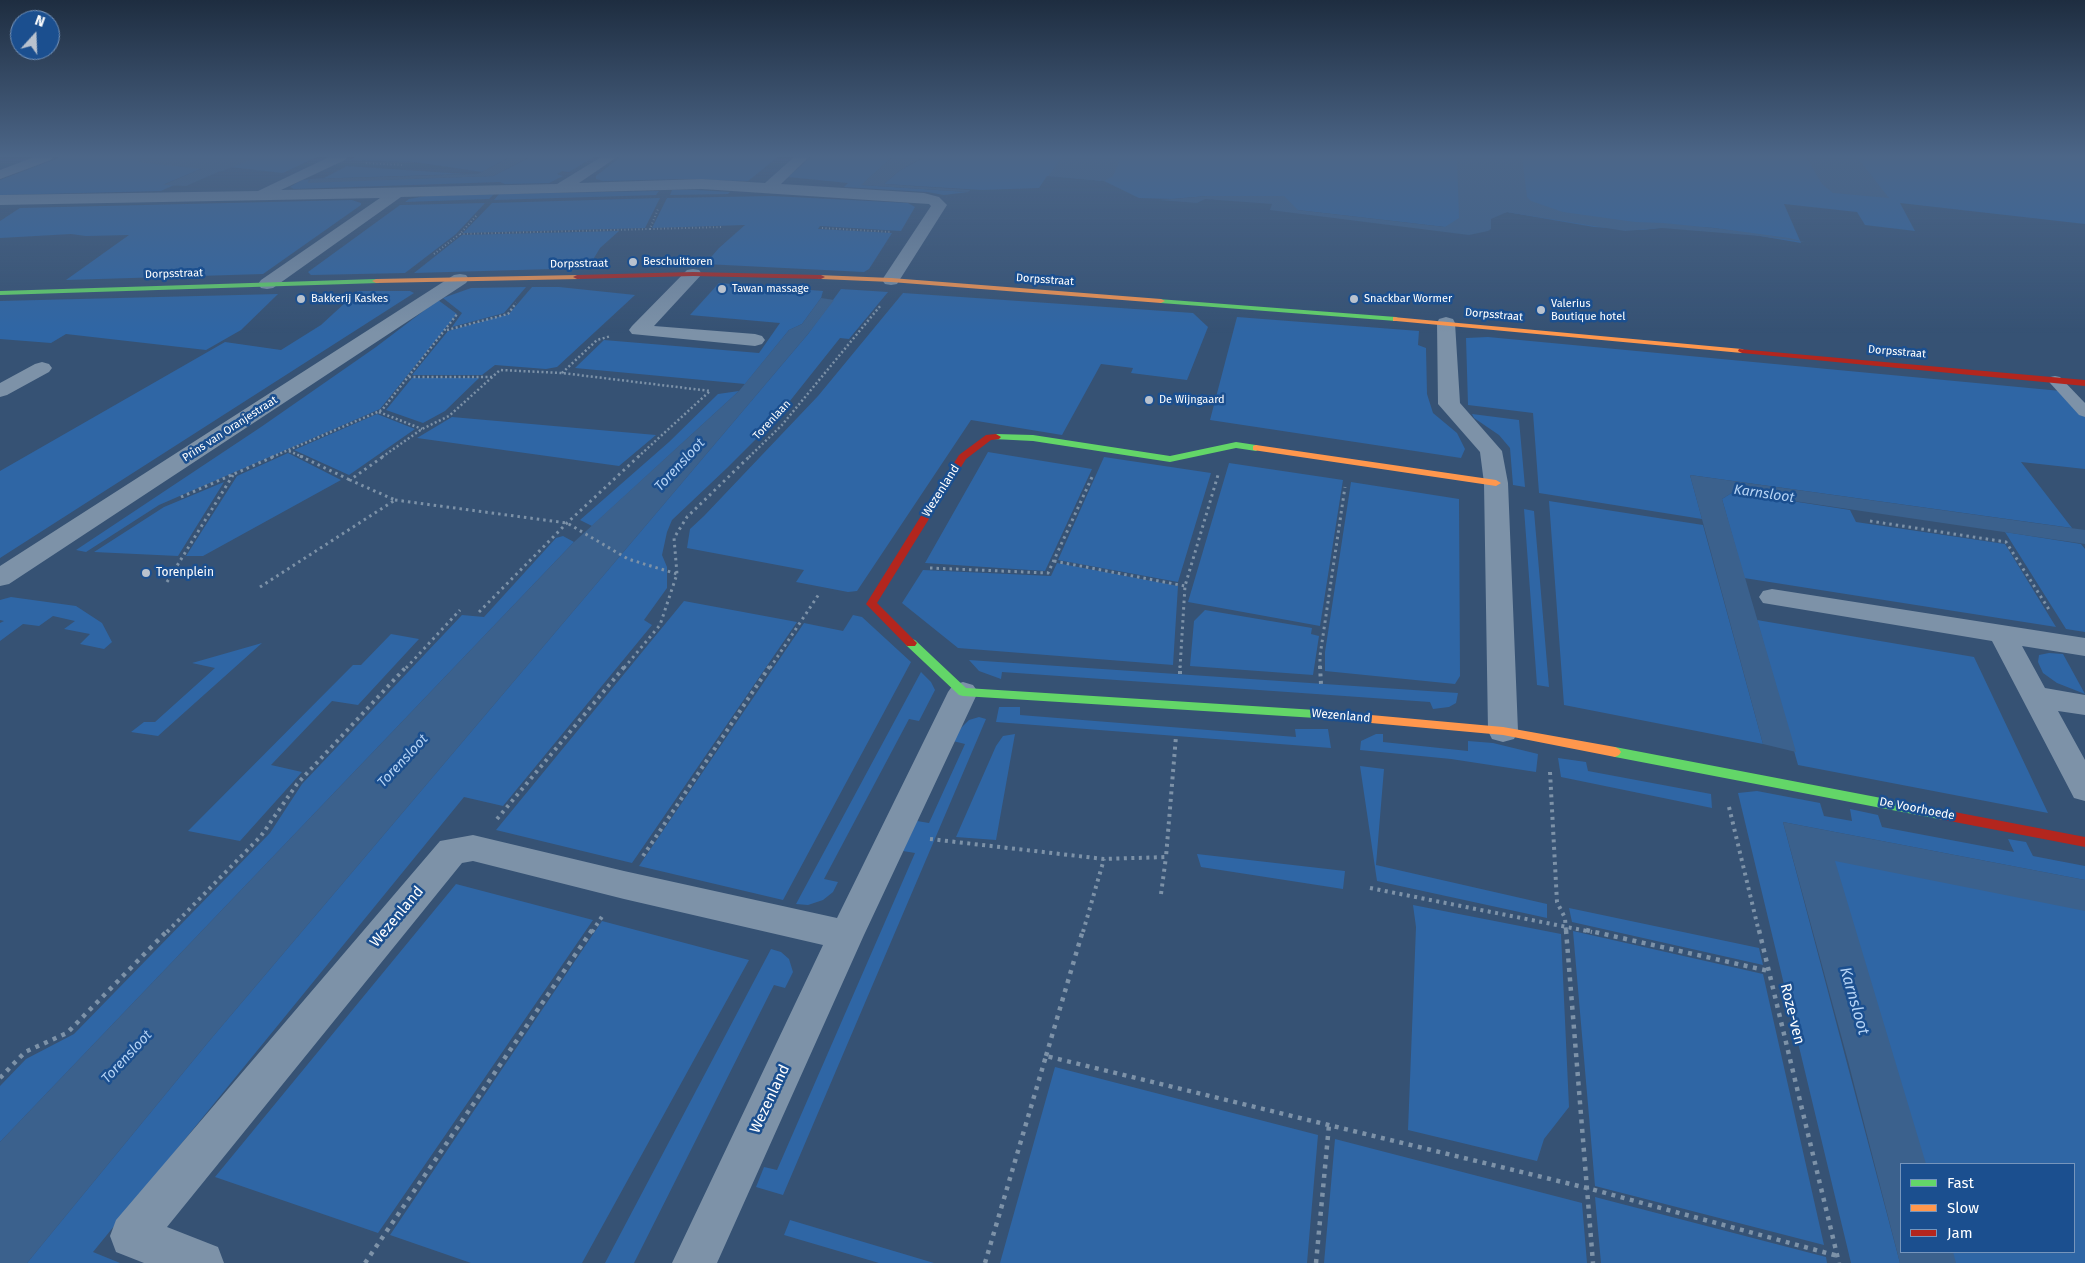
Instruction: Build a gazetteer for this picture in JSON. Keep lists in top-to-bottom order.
{
  "streets": {
    "street": [
      "Dorpsstraat",
      "Prins van Oranjestraat",
      "Wezenland",
      "De Voorhoede"
    ],
    "path": ["Torenlaan", "Roze-ven"]
  },
  "crossings": [
    ["Dorpsstraat", "Torenlaan"],
    ["Dorpsstraat", "Prins van Oranjestraat"],
    ["Wezenland", "De Voorhoede"],
    ["Wezenland", "Roze-ven"]
  ],
  "water": ["Torensloot", "Karnsloot"],
  "places": [
    "Beschuittoren",
    "Tawan massage",
    "Bakkerij Kaskes",
    "Snackbar Wormer",
    "Valerius Boutique hotel",
    "De Wijngaard",
    "Torenplein"
  ],
  "legend": ["Fast", "Slow", "Jam"],
  "north": "top"
}
